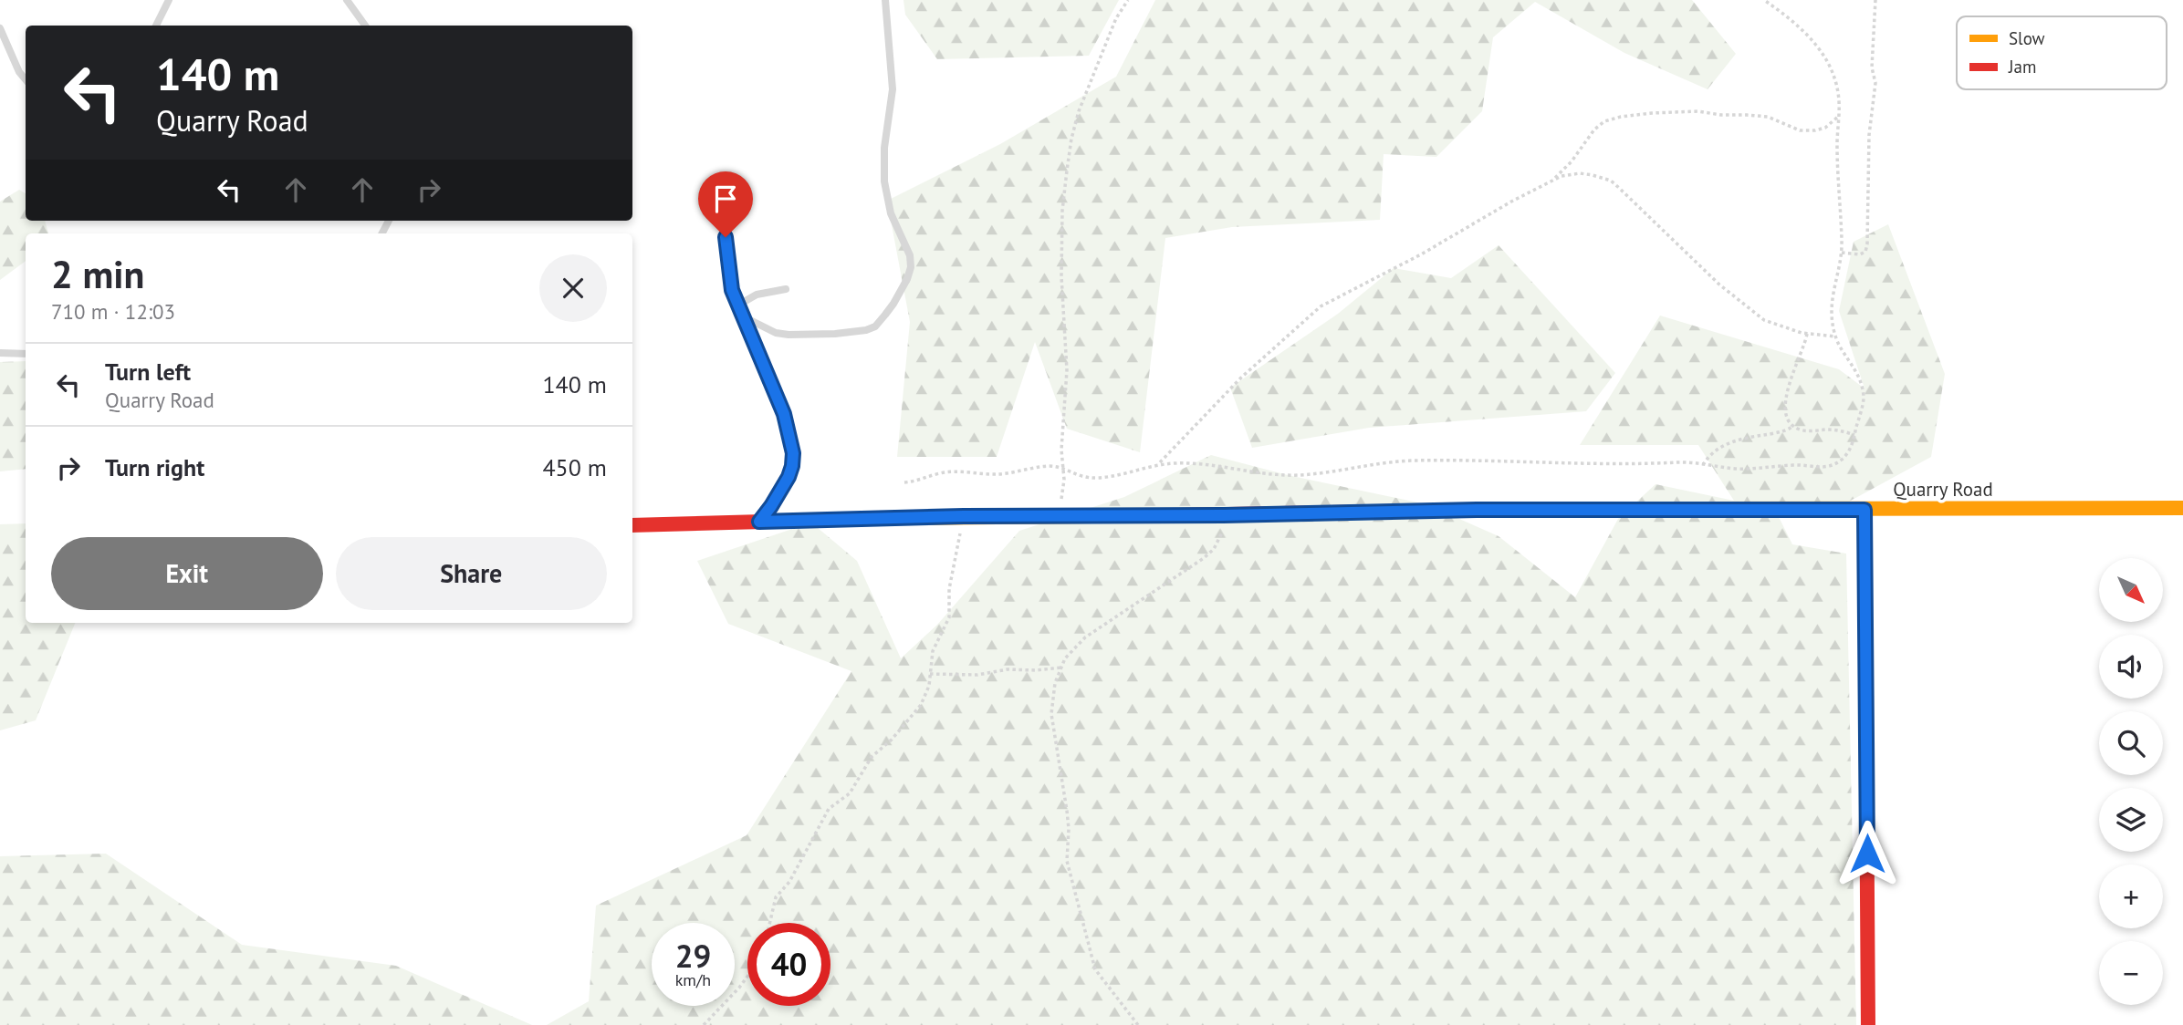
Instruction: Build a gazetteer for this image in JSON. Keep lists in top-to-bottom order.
{
  "streets": {
    "street": ["Quarry Road"]
  },
  "legend": ["Slow", "Jam"],
  "north": "bottom right",
  "page": {
    "turn": ["140 m", "Quarry Road"],
    "heading": ["2 min", "710 m · 12:03"],
    "list": [
      {
        "name": "Turn left",
        "note": "Quarry Road",
        "value": "140 m"
      },
      {
        "name": "Turn right",
        "value": "450 m"
      }
    ],
    "buttons": ["Exit", "Share"],
    "map_buttons": ["+", "−"],
    "speed": "29 km/h",
    "limit": "40"
  }
}
